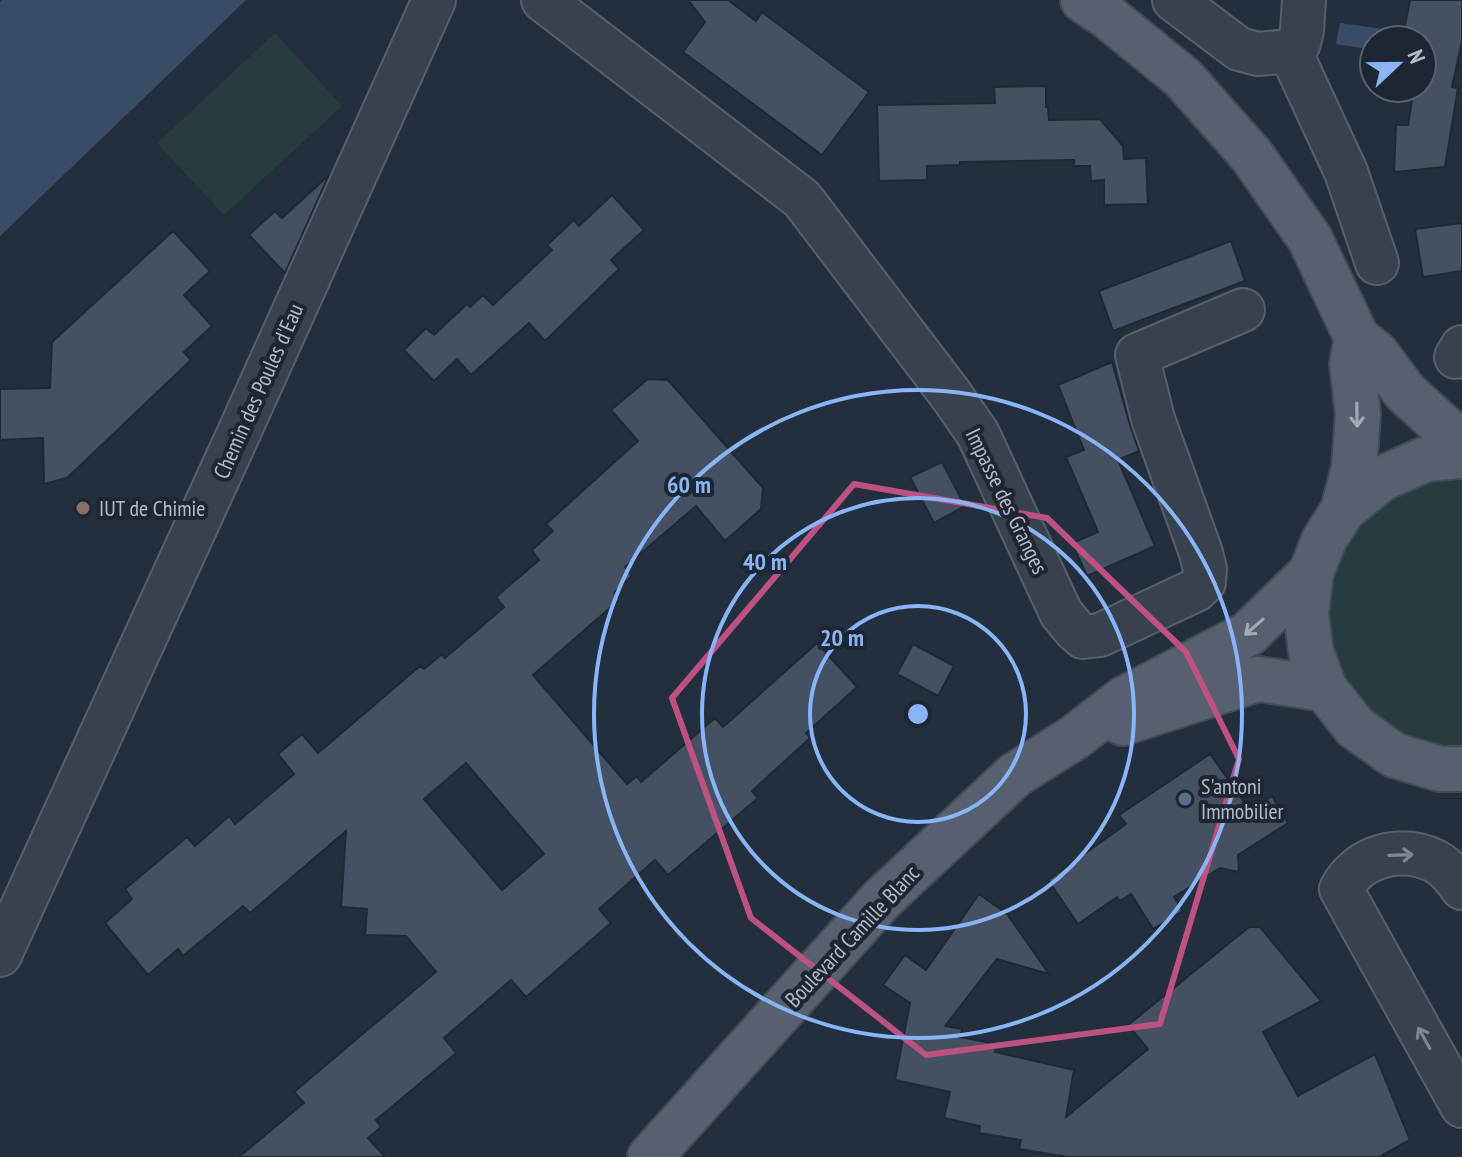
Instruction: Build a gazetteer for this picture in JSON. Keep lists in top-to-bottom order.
{
  "streets": {
    "main road": ["Boulevard Camille Blanc"],
    "street": ["Chemin des Poules d'Eau", "Impasse des Granges"]
  },
  "places": ["IUT de Chimie", "S'antoni Immobilier"],
  "north": "right",
  "rings": ["60 m", "40 m", "20 m"]
}
